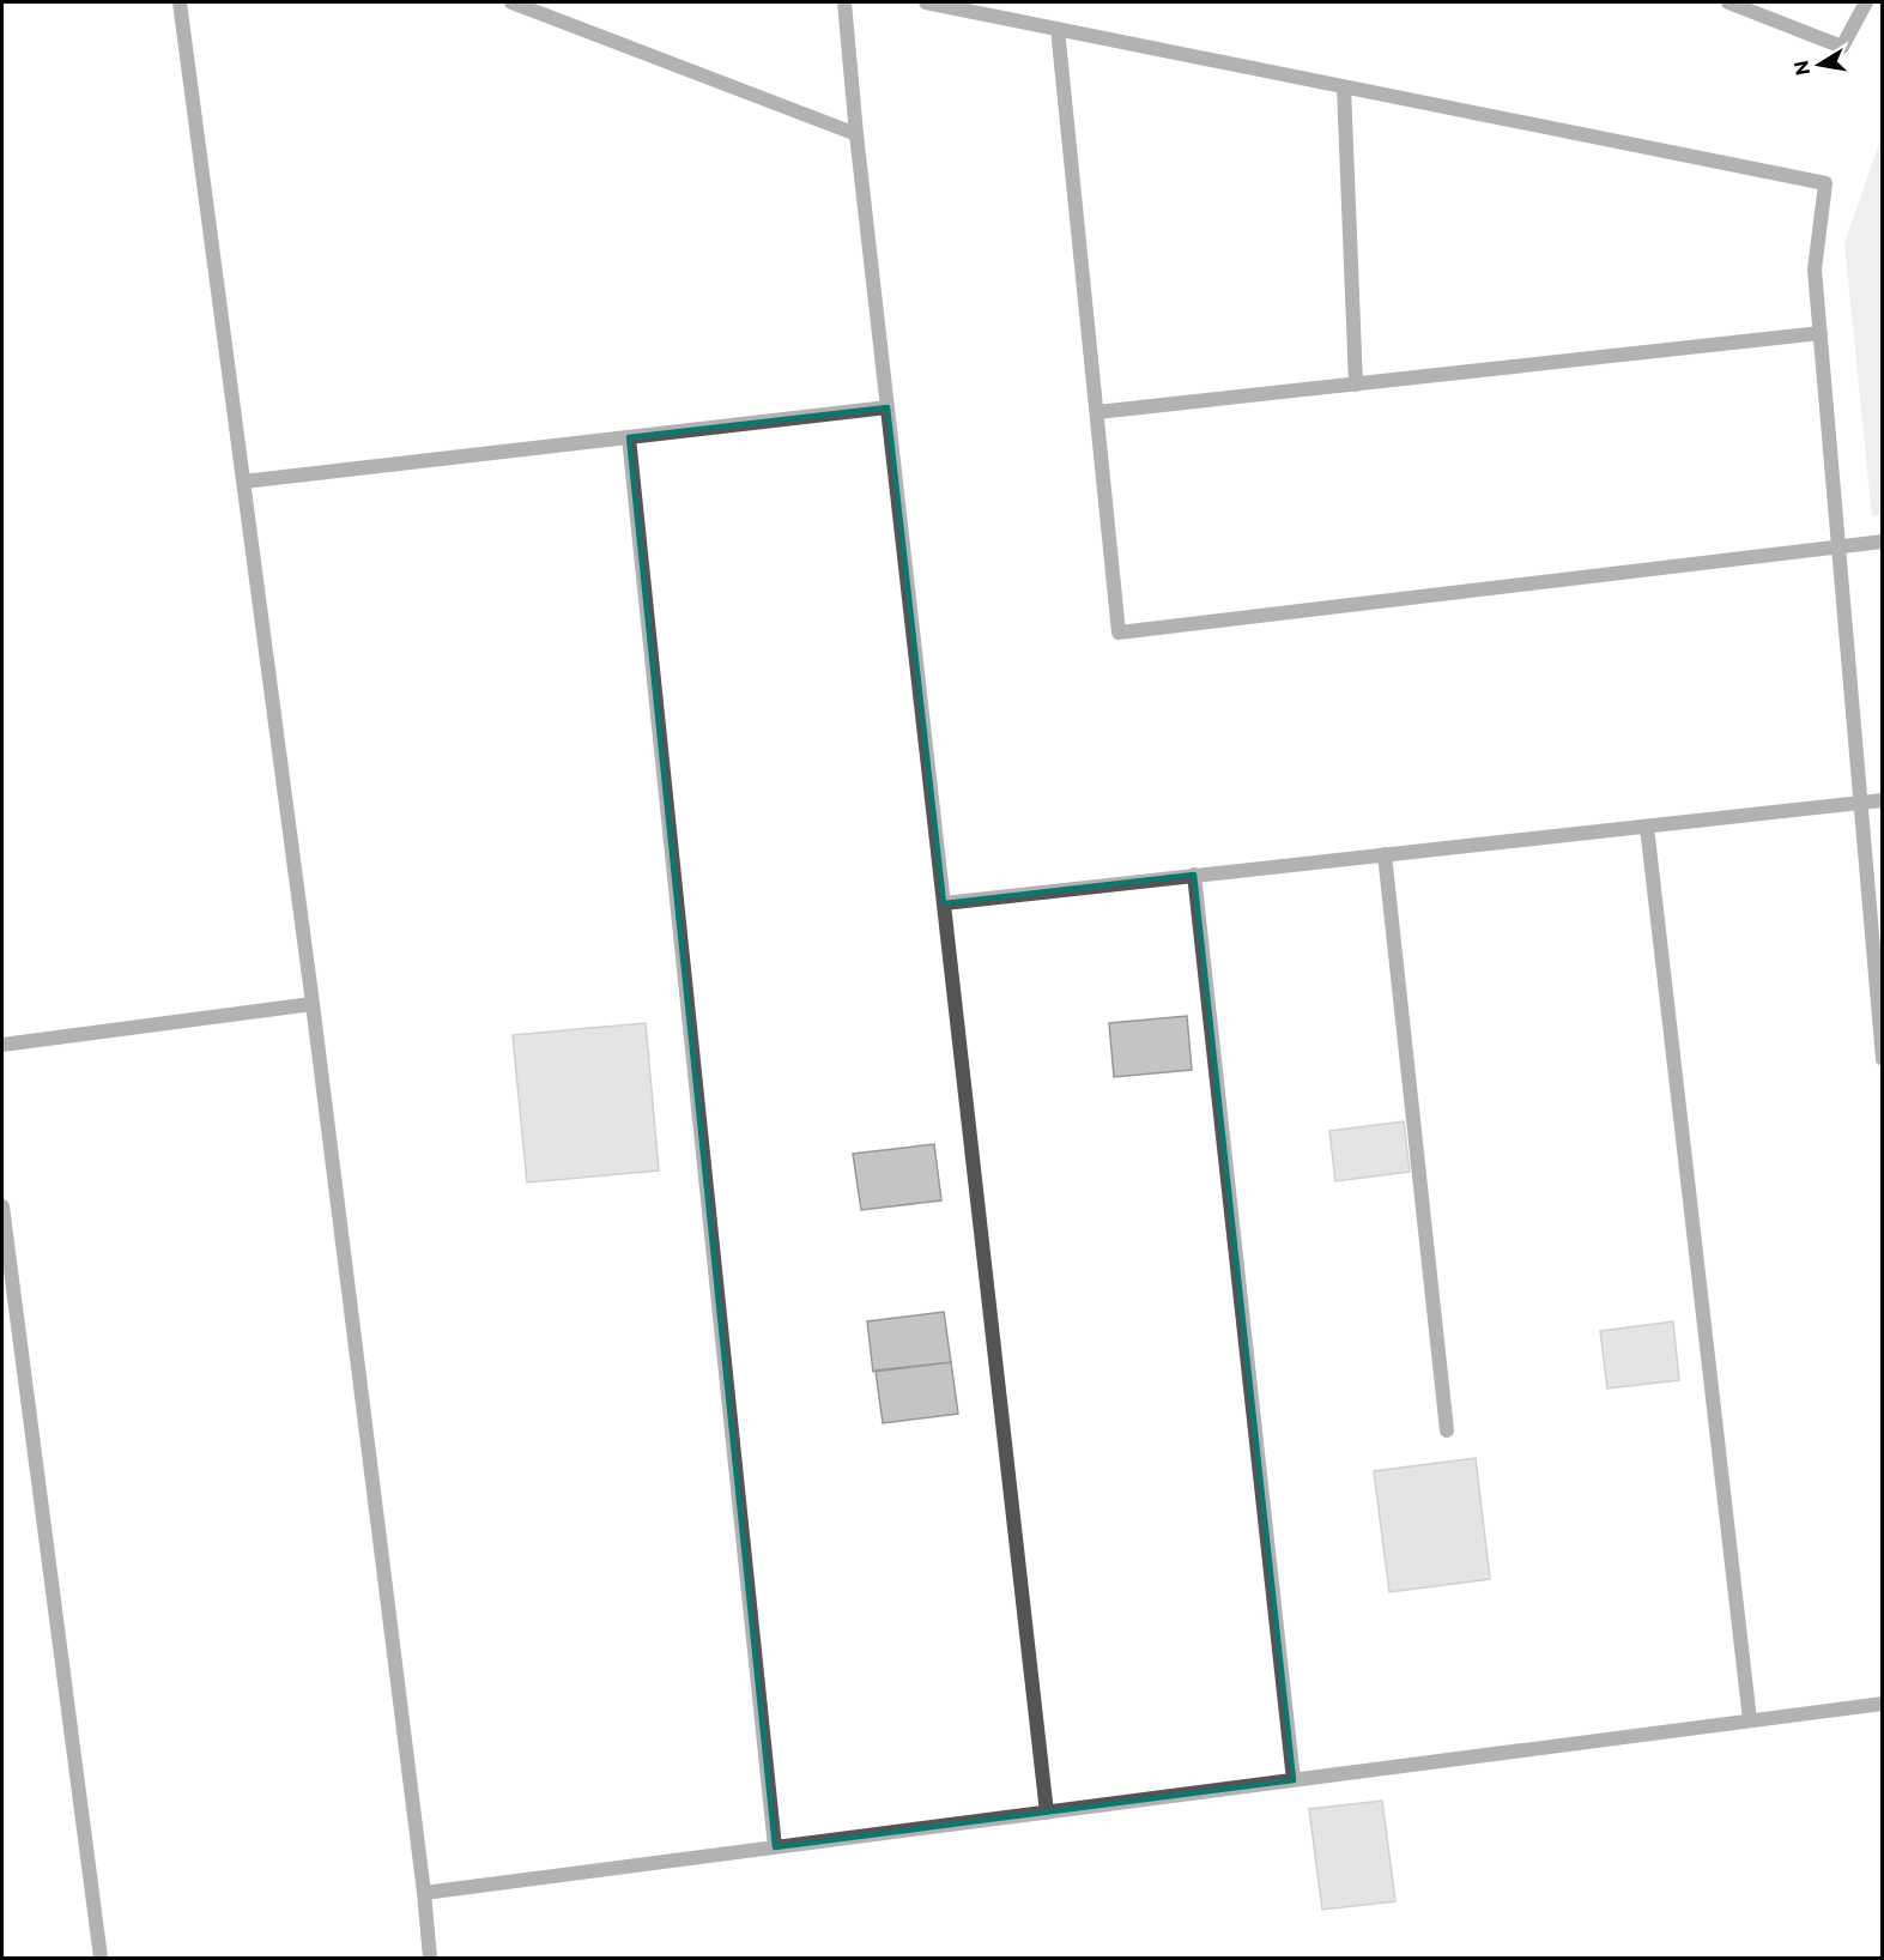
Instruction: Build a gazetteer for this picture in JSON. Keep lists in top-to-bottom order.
{
  "north": "left"
}
